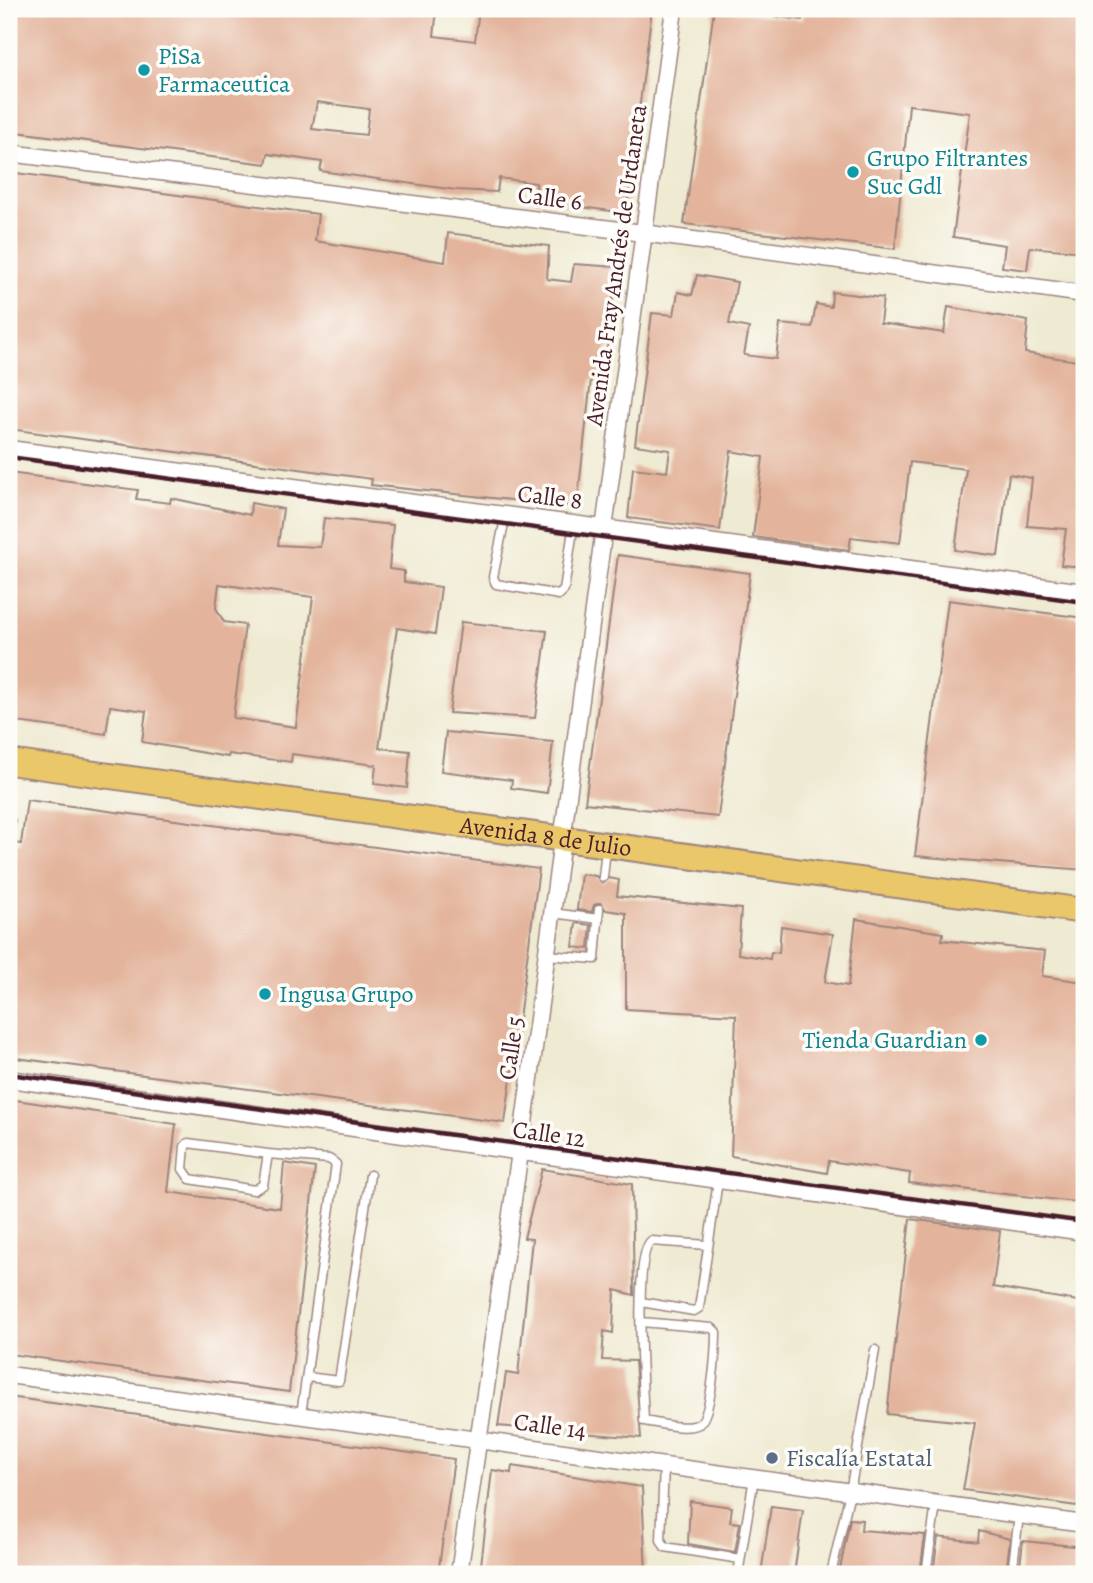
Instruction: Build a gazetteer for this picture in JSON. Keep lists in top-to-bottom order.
{
  "streets": {
    "main road": ["Avenida 8 de Julio"],
    "street": [
      "Calle 6",
      "Avenida Fray Andrés de Urdaneta",
      "Calle 8",
      "Calle 5",
      "Calle 12",
      "Calle 14"
    ]
  },
  "crossings": [
    ["Calle 6", "Avenida Fray Andrés de Urdaneta"],
    ["Avenida Fray Andrés de Urdaneta", "Calle 8"],
    ["Avenida Fray Andrés de Urdaneta", "Calle 5"],
    ["Calle 8", "Calle 5"],
    ["Avenida 8 de Julio", "Calle 5"],
    ["Calle 5", "Calle 12"],
    ["Calle 5", "Calle 14"]
  ],
  "places": [
    "PiSa Farmaceutica",
    "Grupo Filtrantes Suc Gdl",
    "Ingusa Grupo",
    "Tienda Guardian",
    "Fiscalía Estatal"
  ]
}
